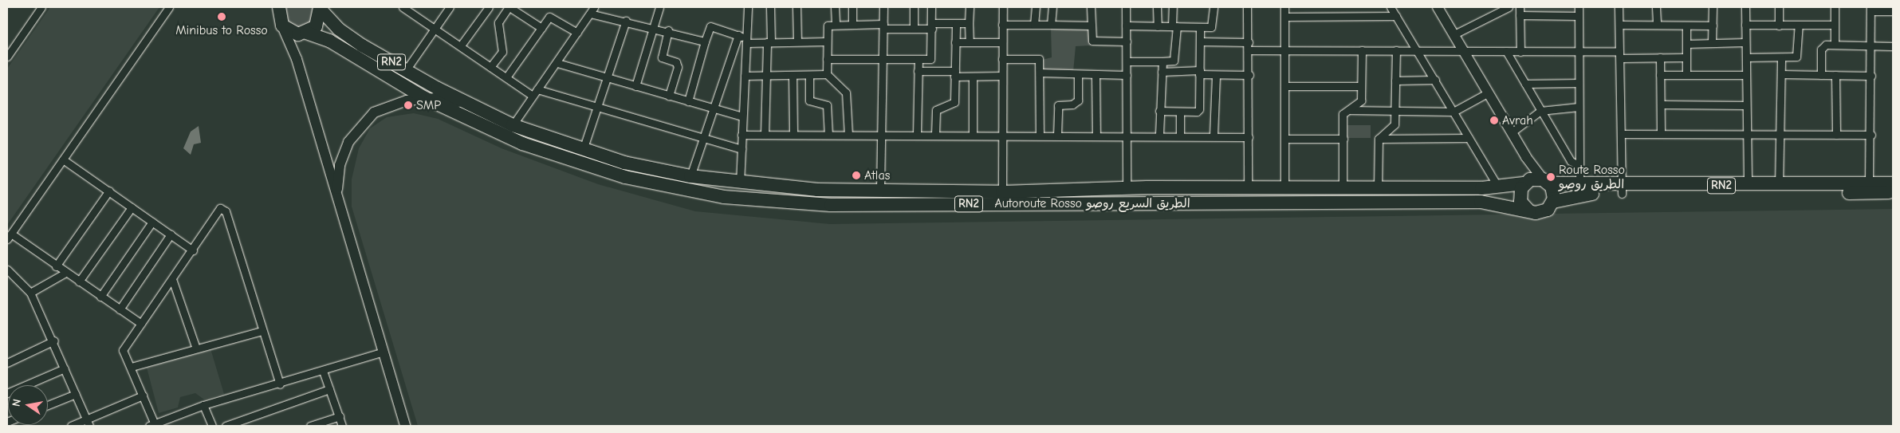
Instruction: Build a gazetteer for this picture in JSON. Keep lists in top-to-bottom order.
{
  "streets": {
    "highway": ["RN2", "Autoroute Rosso الطريق السريع روصو"]
  },
  "crossings": [
    ["RN2", "Autoroute Rosso الطريق السريع روصو"]
  ],
  "places": [
    "Minibus to Rosso",
    "SMP",
    "Avrah",
    "Atlas",
    "Route Rosso الطريق روصو"
  ],
  "north": "left"
}
